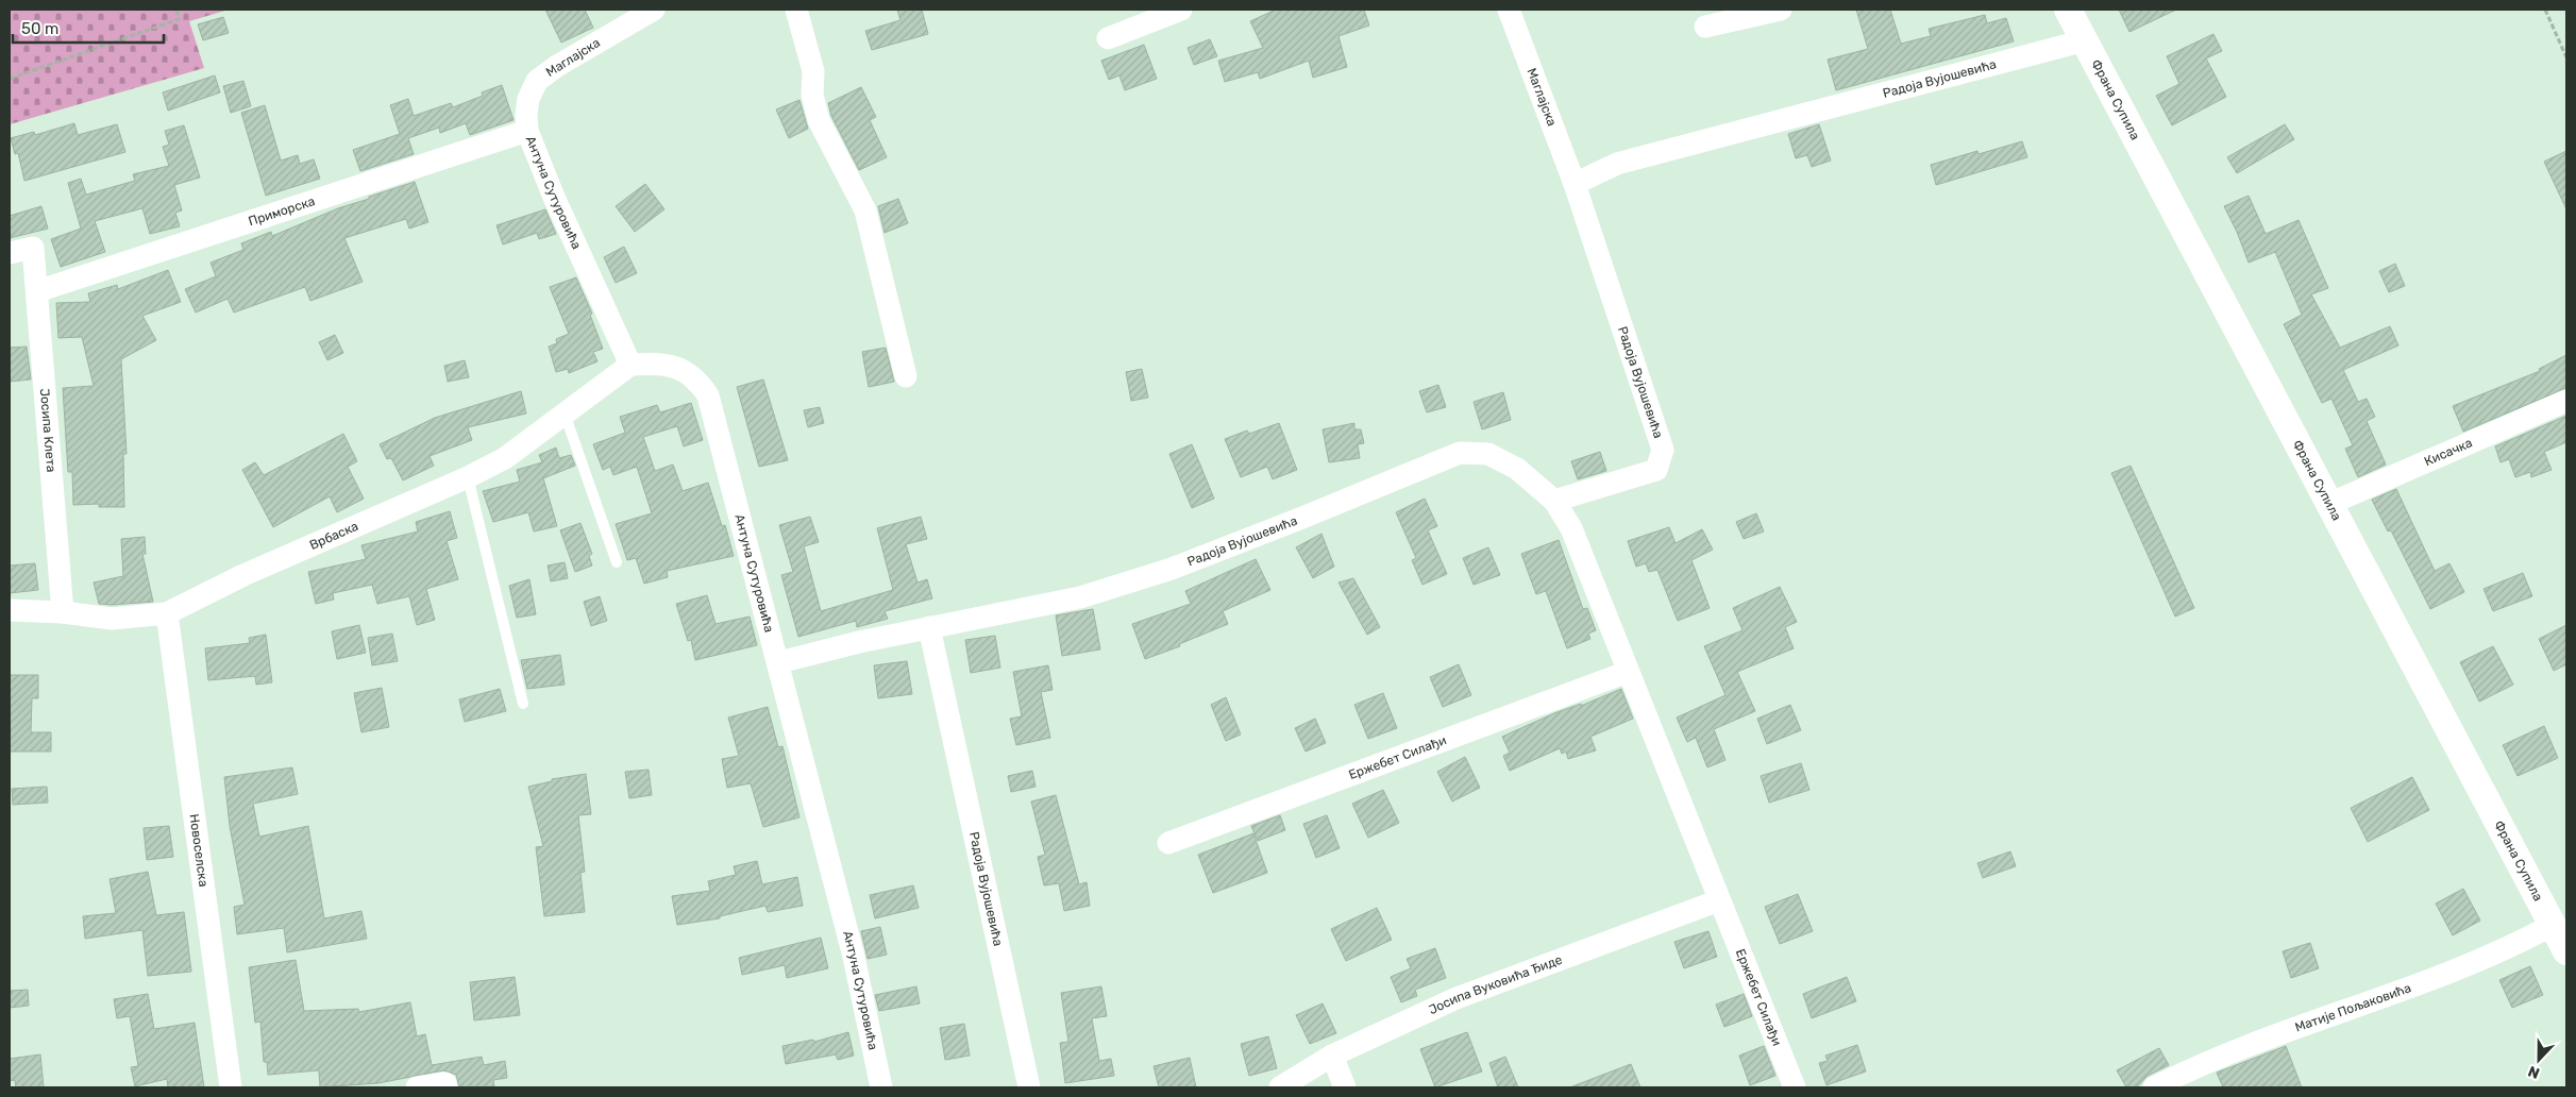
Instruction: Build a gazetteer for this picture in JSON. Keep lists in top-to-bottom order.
{
  "streets": {
    "street": [
      "Маглајска",
      "Радоја Вујошевића",
      "Франа Супила",
      "Антуна Сутуровића",
      "Приморска",
      "Јосипа Клета",
      "Кисачка",
      "Врбаска",
      "Ержебет Силађи",
      "Новоселска",
      "Јосипа Вуковића Ђиде",
      "Матије Пољаковића"
    ]
  },
  "crossings": [
    ["Маглајска", "Радоја Вујошевића"],
    ["Маглајска", "Антуна Сутуровића"],
    ["Маглајска", "Приморска"],
    ["Радоја Вујошевића", "Франа Супила"],
    ["Радоја Вујошевића", "Антуна Сутуровића"],
    ["Радоја Вујошевића", "Ержебет Силађи"],
    ["Франа Супила", "Кисачка"],
    ["Франа Супила", "Матије Пољаковића"],
    ["Антуна Сутуровића", "Приморска"],
    ["Антуна Сутуровића", "Врбаска"],
    ["Приморска", "Јосипа Клета"],
    ["Јосипа Клета", "Врбаска"],
    ["Врбаска", "Новоселска"],
    ["Ержебет Силађи", "Јосипа Вуковића Ђиде"]
  ],
  "scale_bar": "50 m",
  "north": "bottom"
}
